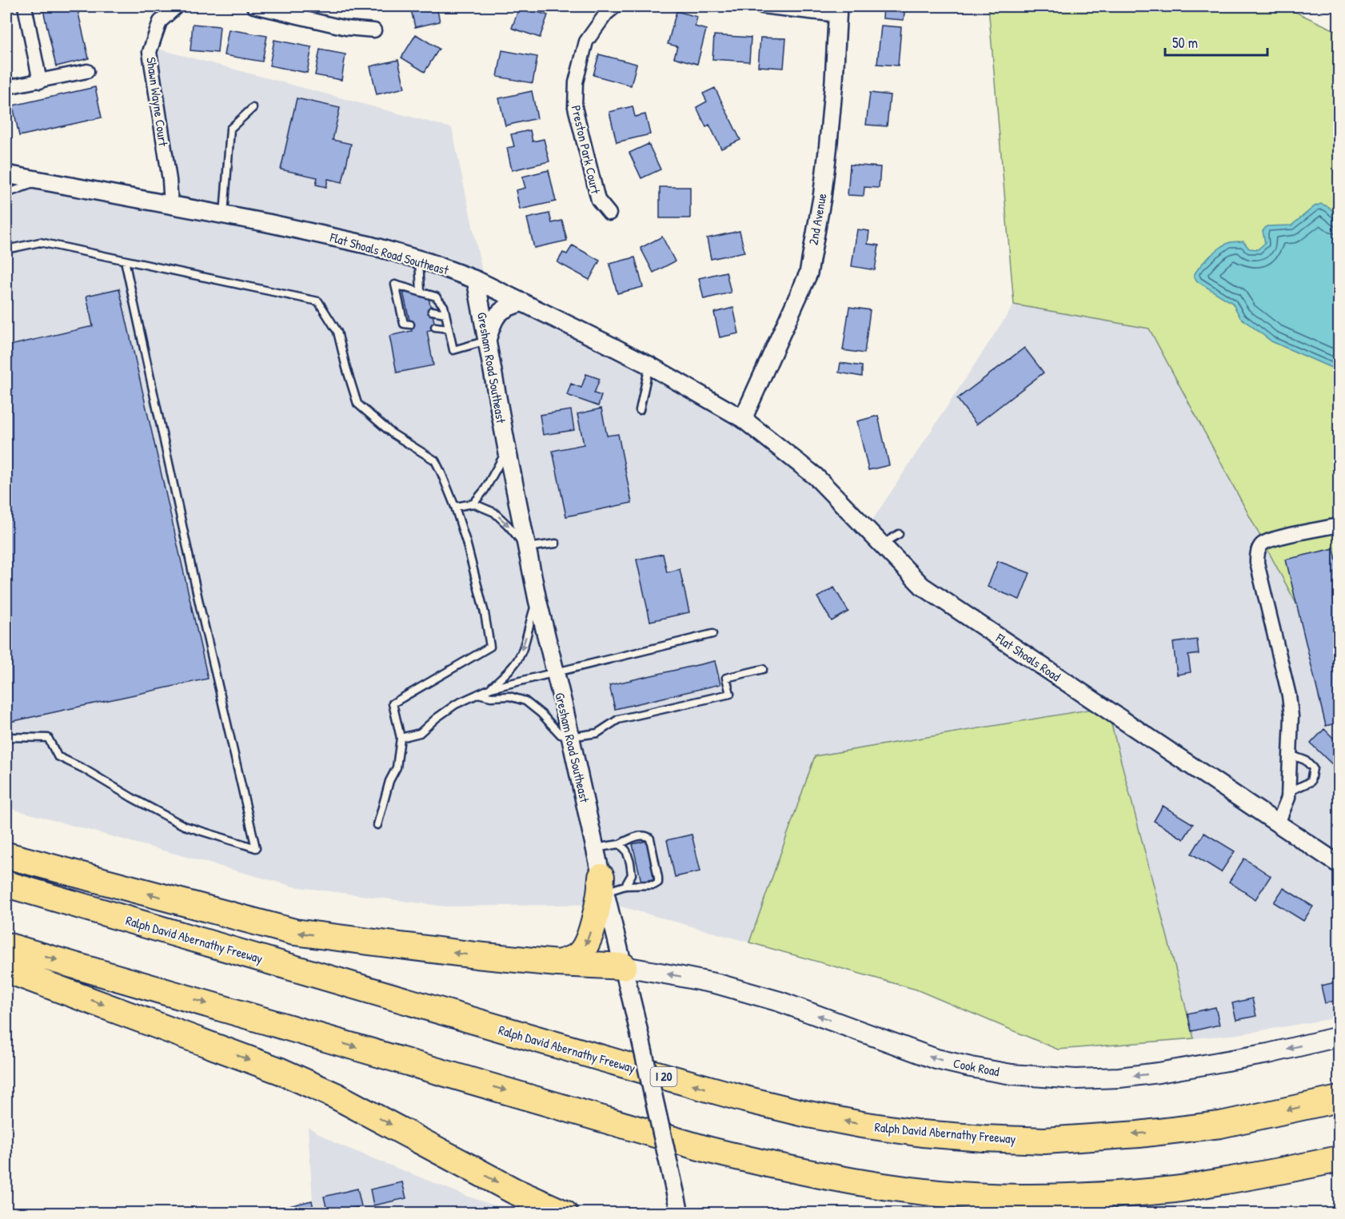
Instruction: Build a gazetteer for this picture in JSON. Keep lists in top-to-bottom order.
{
  "streets": {
    "highway": ["Ralph David Abernathy Freeway", "I 20"],
    "main road": ["Cook Road"],
    "street": [
      "Shawn Wayne Court",
      "Preston Park Court",
      "2nd Avenue",
      "Flat Shoals Road Southeast",
      "Gresham Road Southeast",
      "Flat Shoals Road"
    ]
  },
  "crossings": [
    ["Shawn Wayne Court", "Flat Shoals Road Southeast"],
    ["2nd Avenue", "Flat Shoals Road Southeast"],
    ["2nd Avenue", "Flat Shoals Road"],
    ["Flat Shoals Road Southeast", "Gresham Road Southeast"],
    ["Flat Shoals Road Southeast", "Flat Shoals Road"],
    ["Gresham Road Southeast", "Cook Road"]
  ],
  "one_way": ["Cook Road"],
  "scale_bar": "50 m"
}
